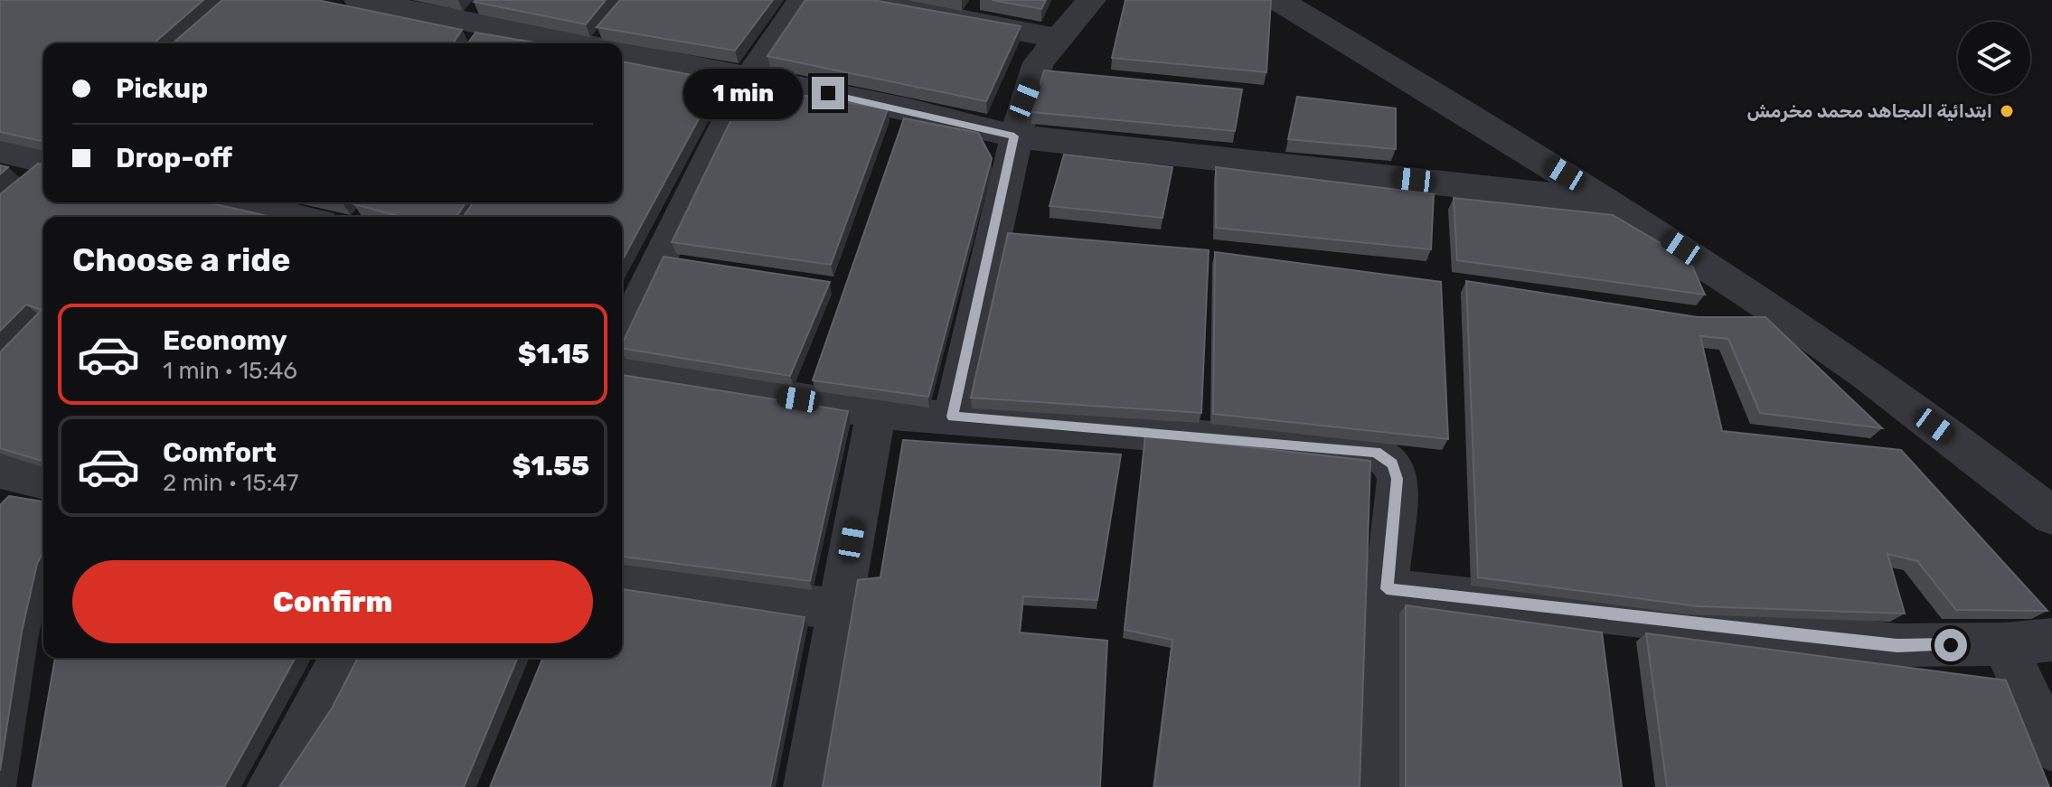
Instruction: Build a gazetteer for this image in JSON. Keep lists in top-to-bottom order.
{
  "places": ["ابتدائية المجاهد محمد مخرمش"],
  "page": {
    "banner": ["Pickup", "Drop-off"],
    "bubble": "1 min",
    "heading": "Choose a ride",
    "list": [
      {
        "name": "Economy",
        "note": "1 min · 15:46",
        "value": "$1.15"
      },
      {
        "name": "Comfort",
        "note": "2 min · 15:47",
        "value": "$1.55"
      }
    ],
    "buttons": "Confirm"
  }
}
